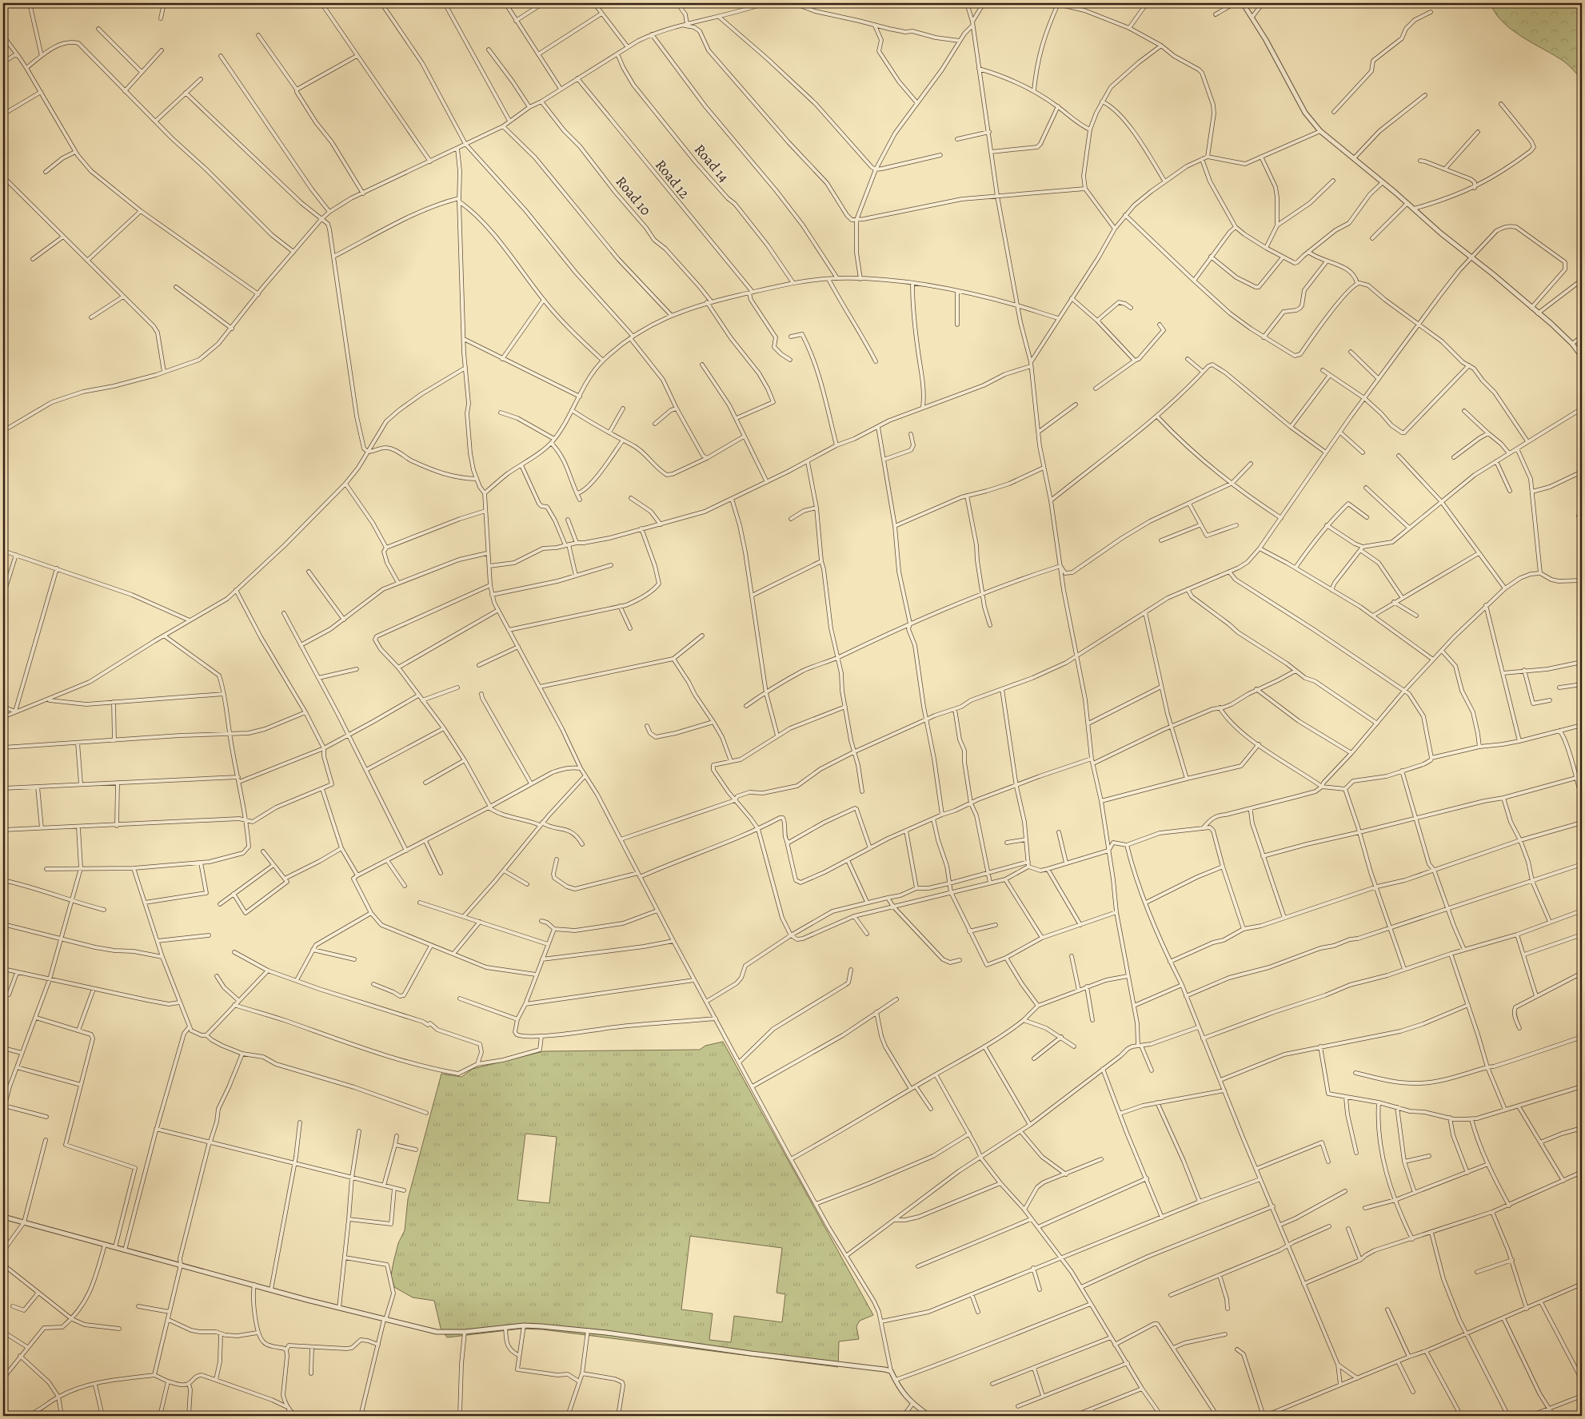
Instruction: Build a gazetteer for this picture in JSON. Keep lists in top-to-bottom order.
{
  "streets": {
    "street": ["Road 14", "Road 12", "Road 10"]
  }
}
